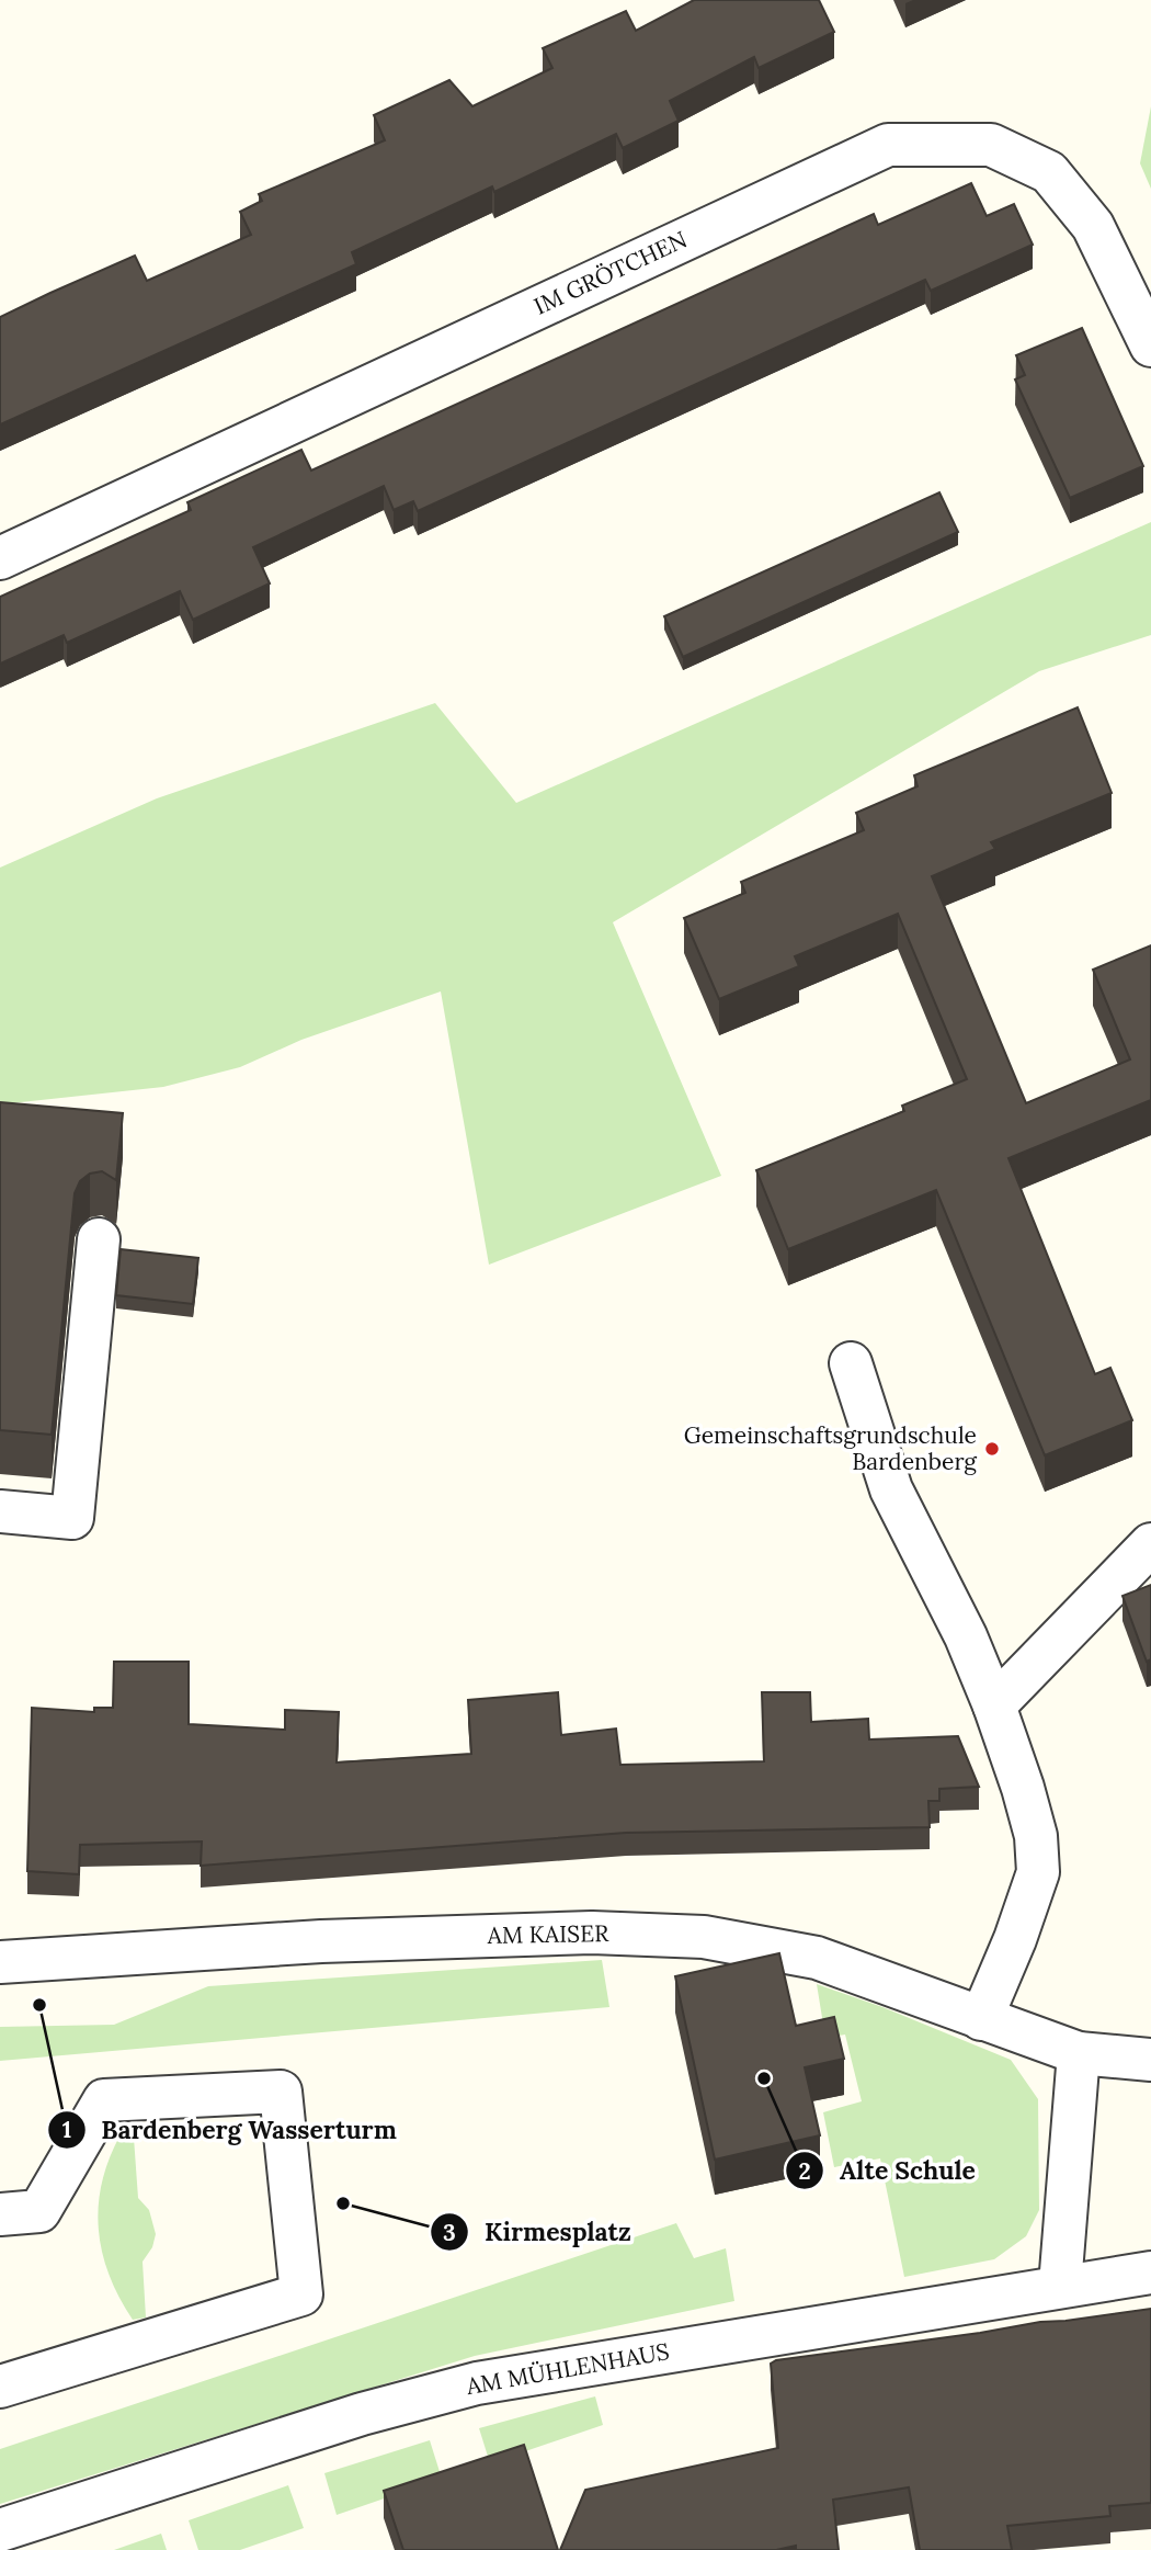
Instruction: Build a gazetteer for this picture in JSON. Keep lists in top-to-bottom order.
{
  "streets": {
    "street": ["IM GRÖTCHEN", "AM KAISER", "AM MÜHLENHAUS"]
  },
  "places": [
    "Gemeinschaftsgrundschule Bardenberg",
    "Bardenberg Wasserturm",
    "Alte Schule",
    "Kirmesplatz"
  ]
}
